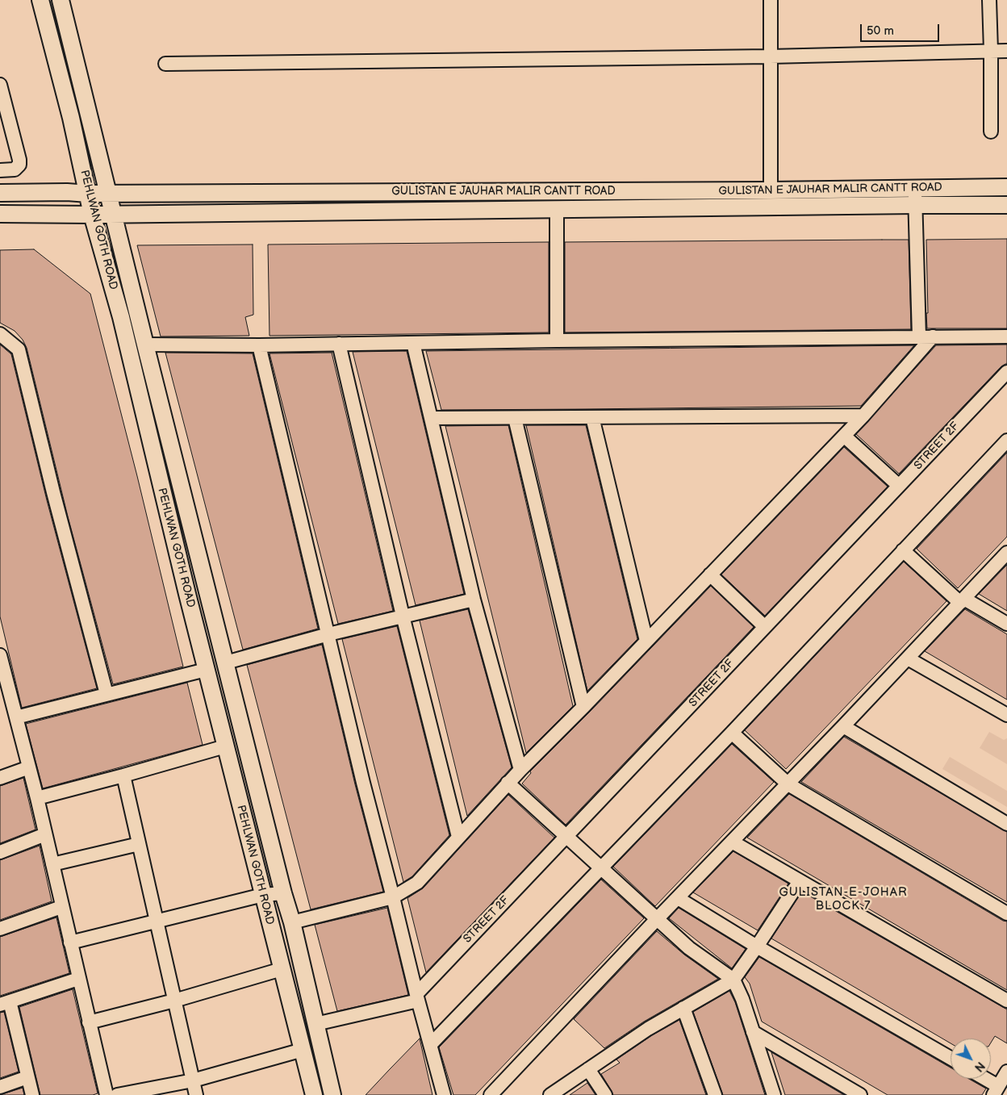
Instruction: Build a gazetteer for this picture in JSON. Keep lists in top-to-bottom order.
{
  "streets": {
    "main road": ["GULISTAN E JAUHAR MALIR CANTT ROAD", "PEHLWAN GOTH ROAD"],
    "street": ["STREET 2F"]
  },
  "crossings": [
    ["GULISTAN E JAUHAR MALIR CANTT ROAD", "PEHLWAN GOTH ROAD"]
  ],
  "districts": ["GULISTAN-E-JOHAR BLOCK 7"],
  "scale_bar": "50 m",
  "north": "bottom right"
}
